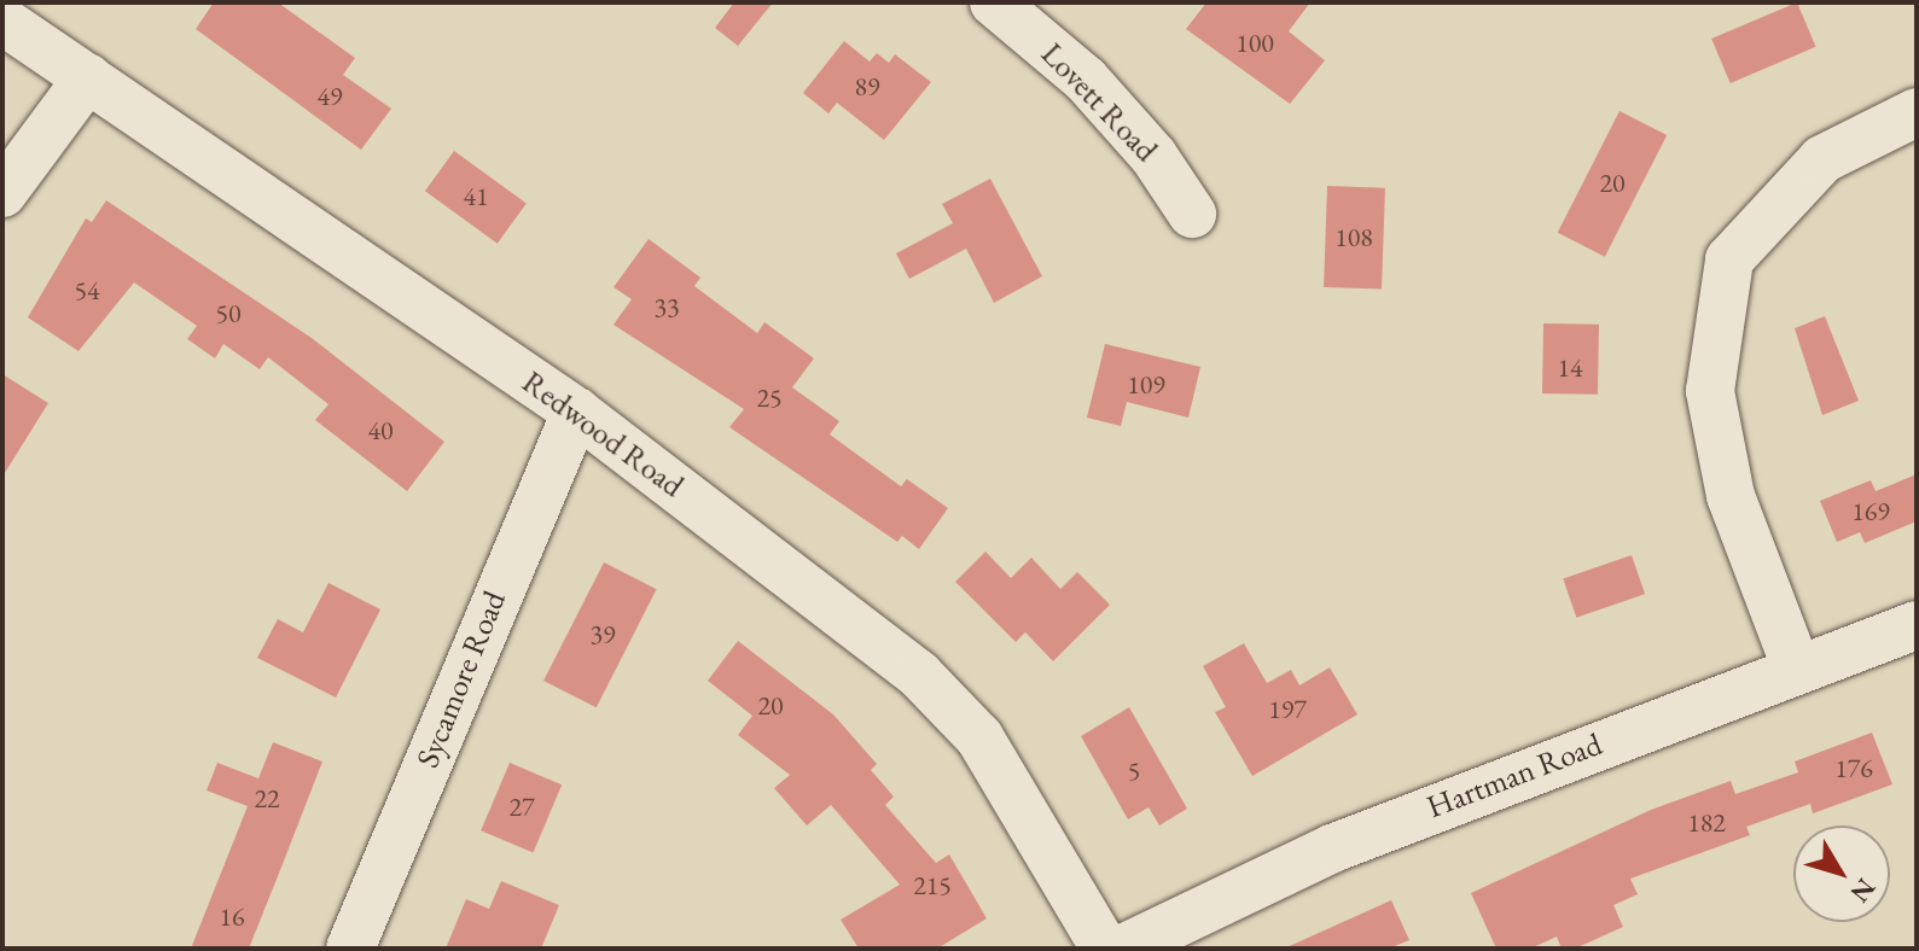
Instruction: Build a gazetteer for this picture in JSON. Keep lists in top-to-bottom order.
{
  "streets": {
    "street": [
      "Lovett Road",
      "Redwood Road",
      "Sycamore Road",
      "Hartman Road"
    ]
  },
  "crossings": [
    ["Redwood Road", "Sycamore Road"]
  ],
  "house_numbers": [
    "100",
    "89",
    "49",
    "20",
    "41",
    "108",
    "54",
    "33",
    "50",
    "14",
    "109",
    "25",
    "40",
    "169",
    "39",
    "20",
    "197",
    "176",
    "5",
    "22",
    "27",
    "182",
    "215",
    "16"
  ],
  "north": "bottom right"
}
